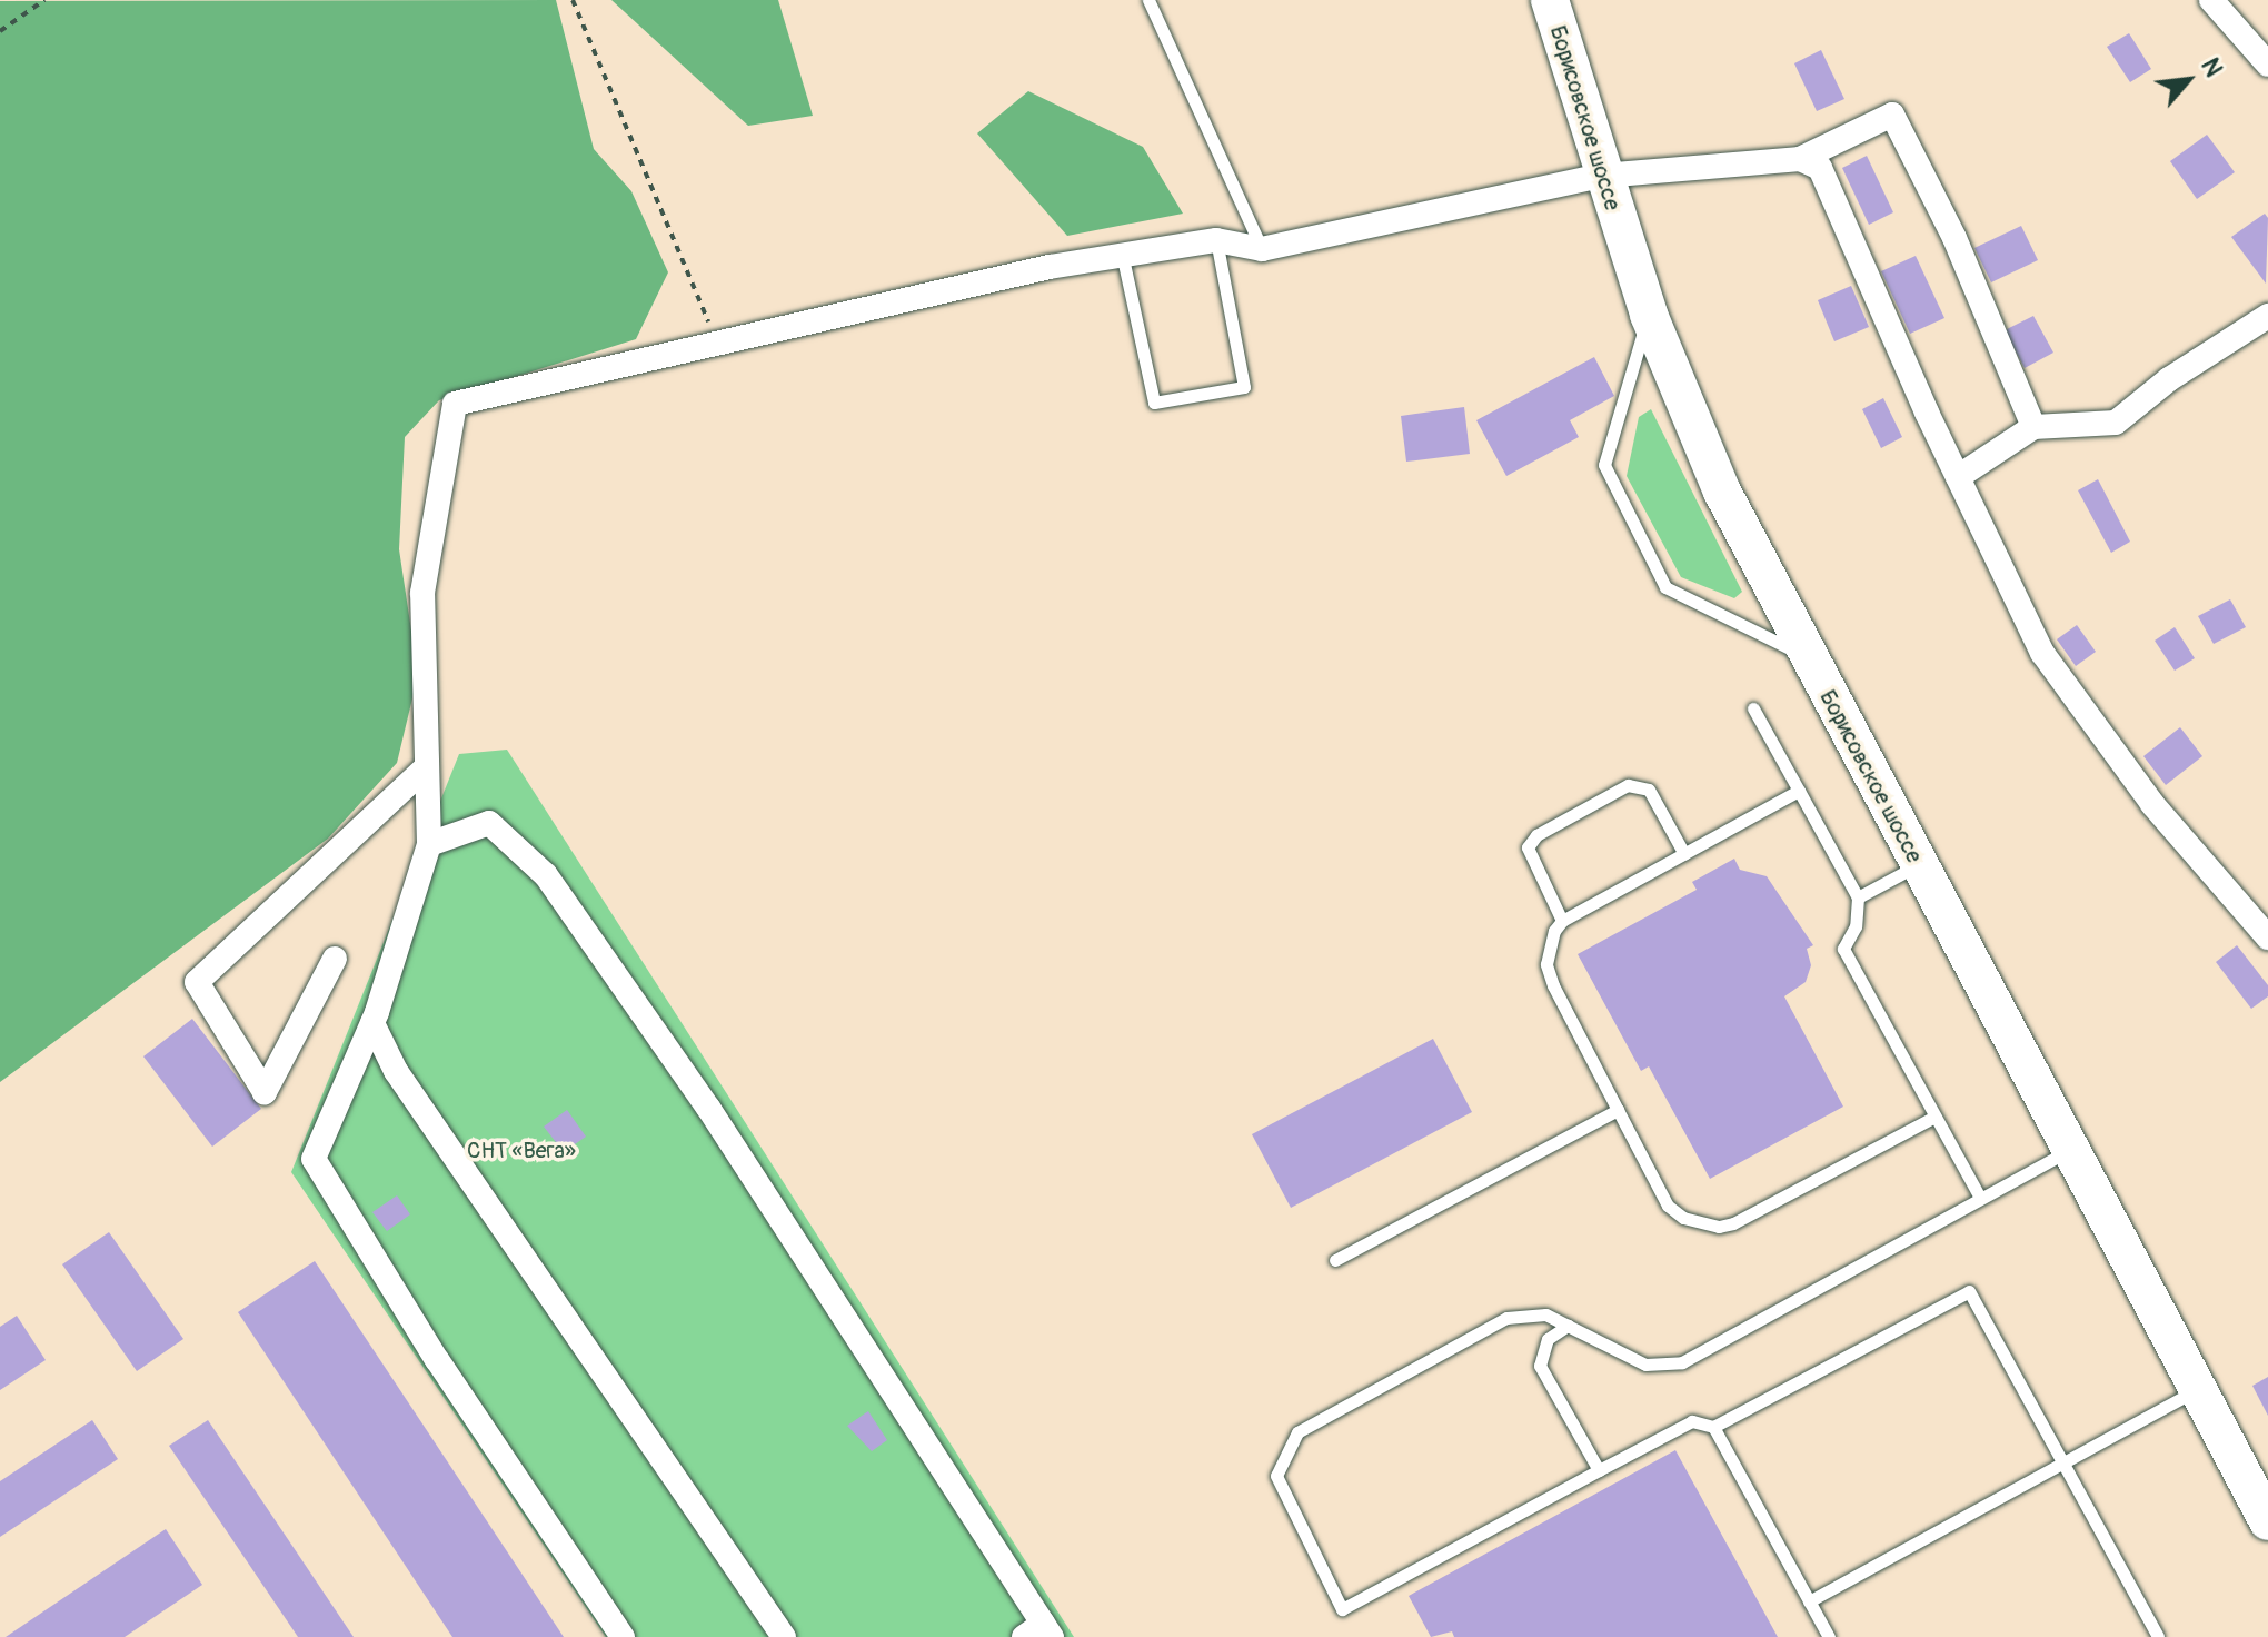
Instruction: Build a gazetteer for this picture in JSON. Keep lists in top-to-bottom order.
{
  "streets": {
    "main road": ["Борисовское шоссе"]
  },
  "parks": ["СНТ «Вега»"],
  "north": "top right"
}
